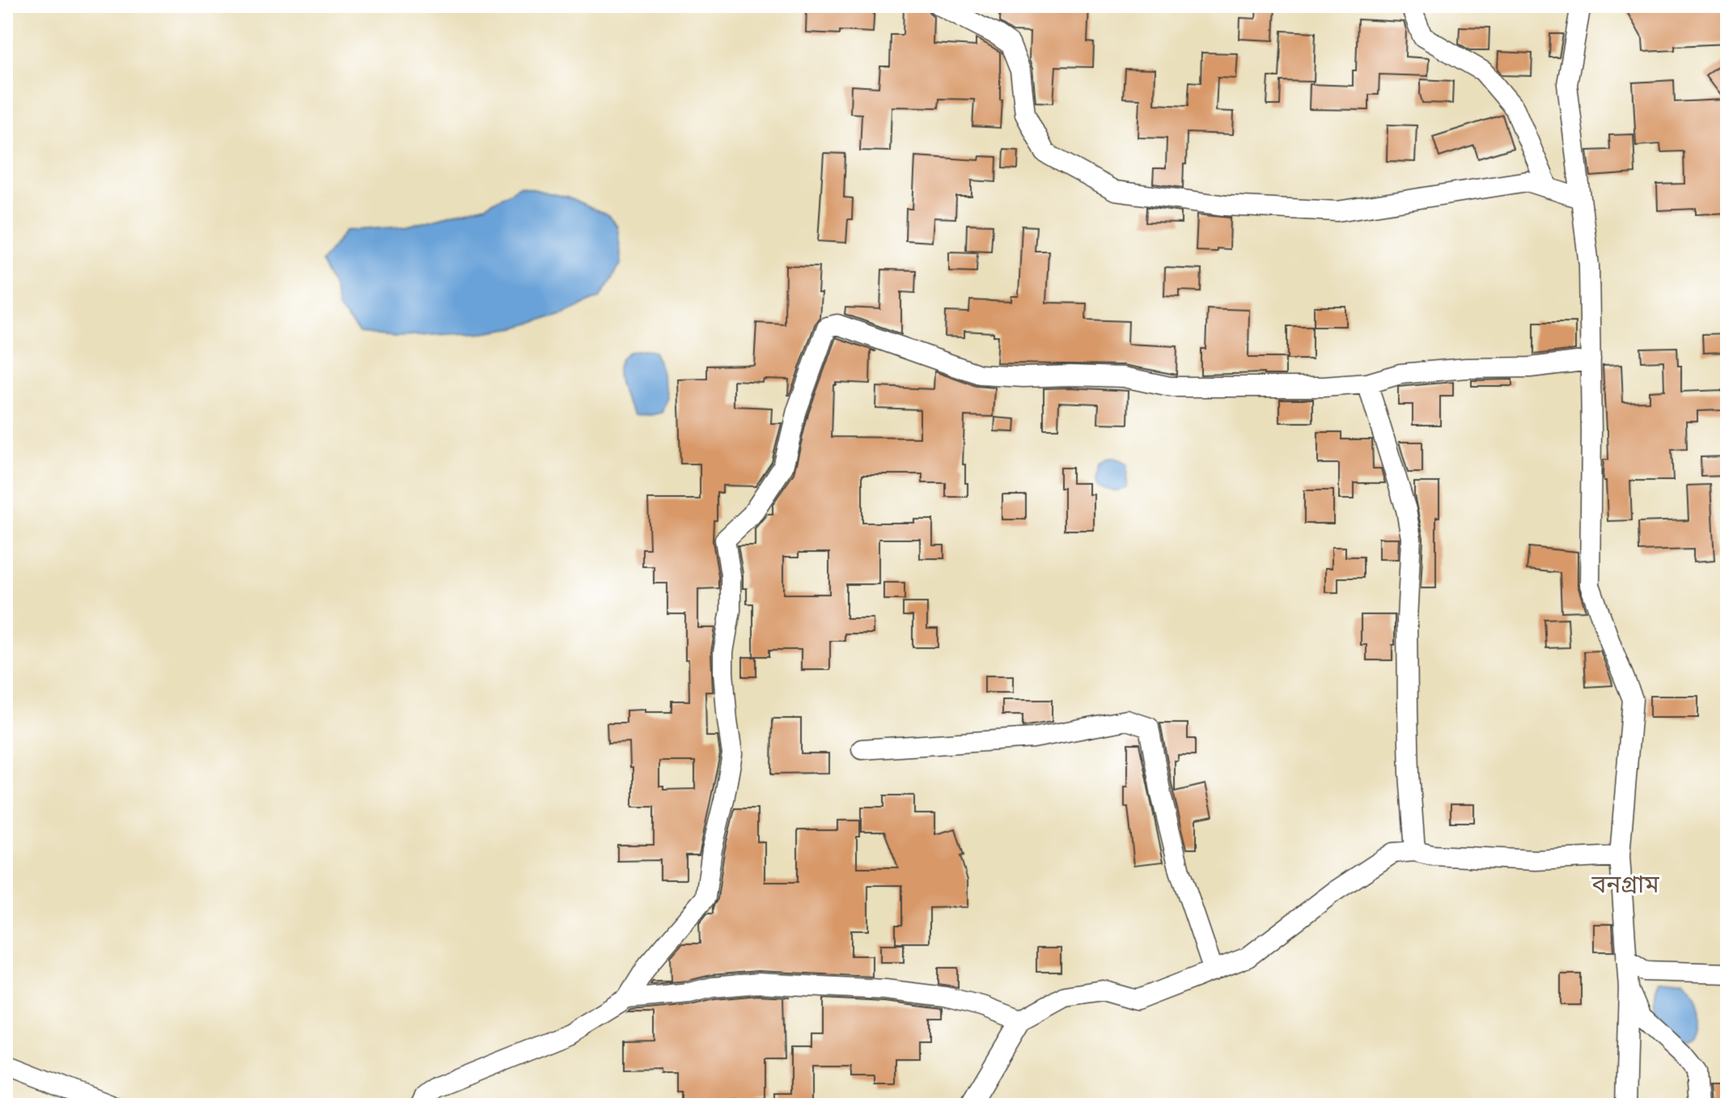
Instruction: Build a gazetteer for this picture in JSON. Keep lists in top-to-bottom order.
{
  "districts": ["বনগ্রাম"]
}
